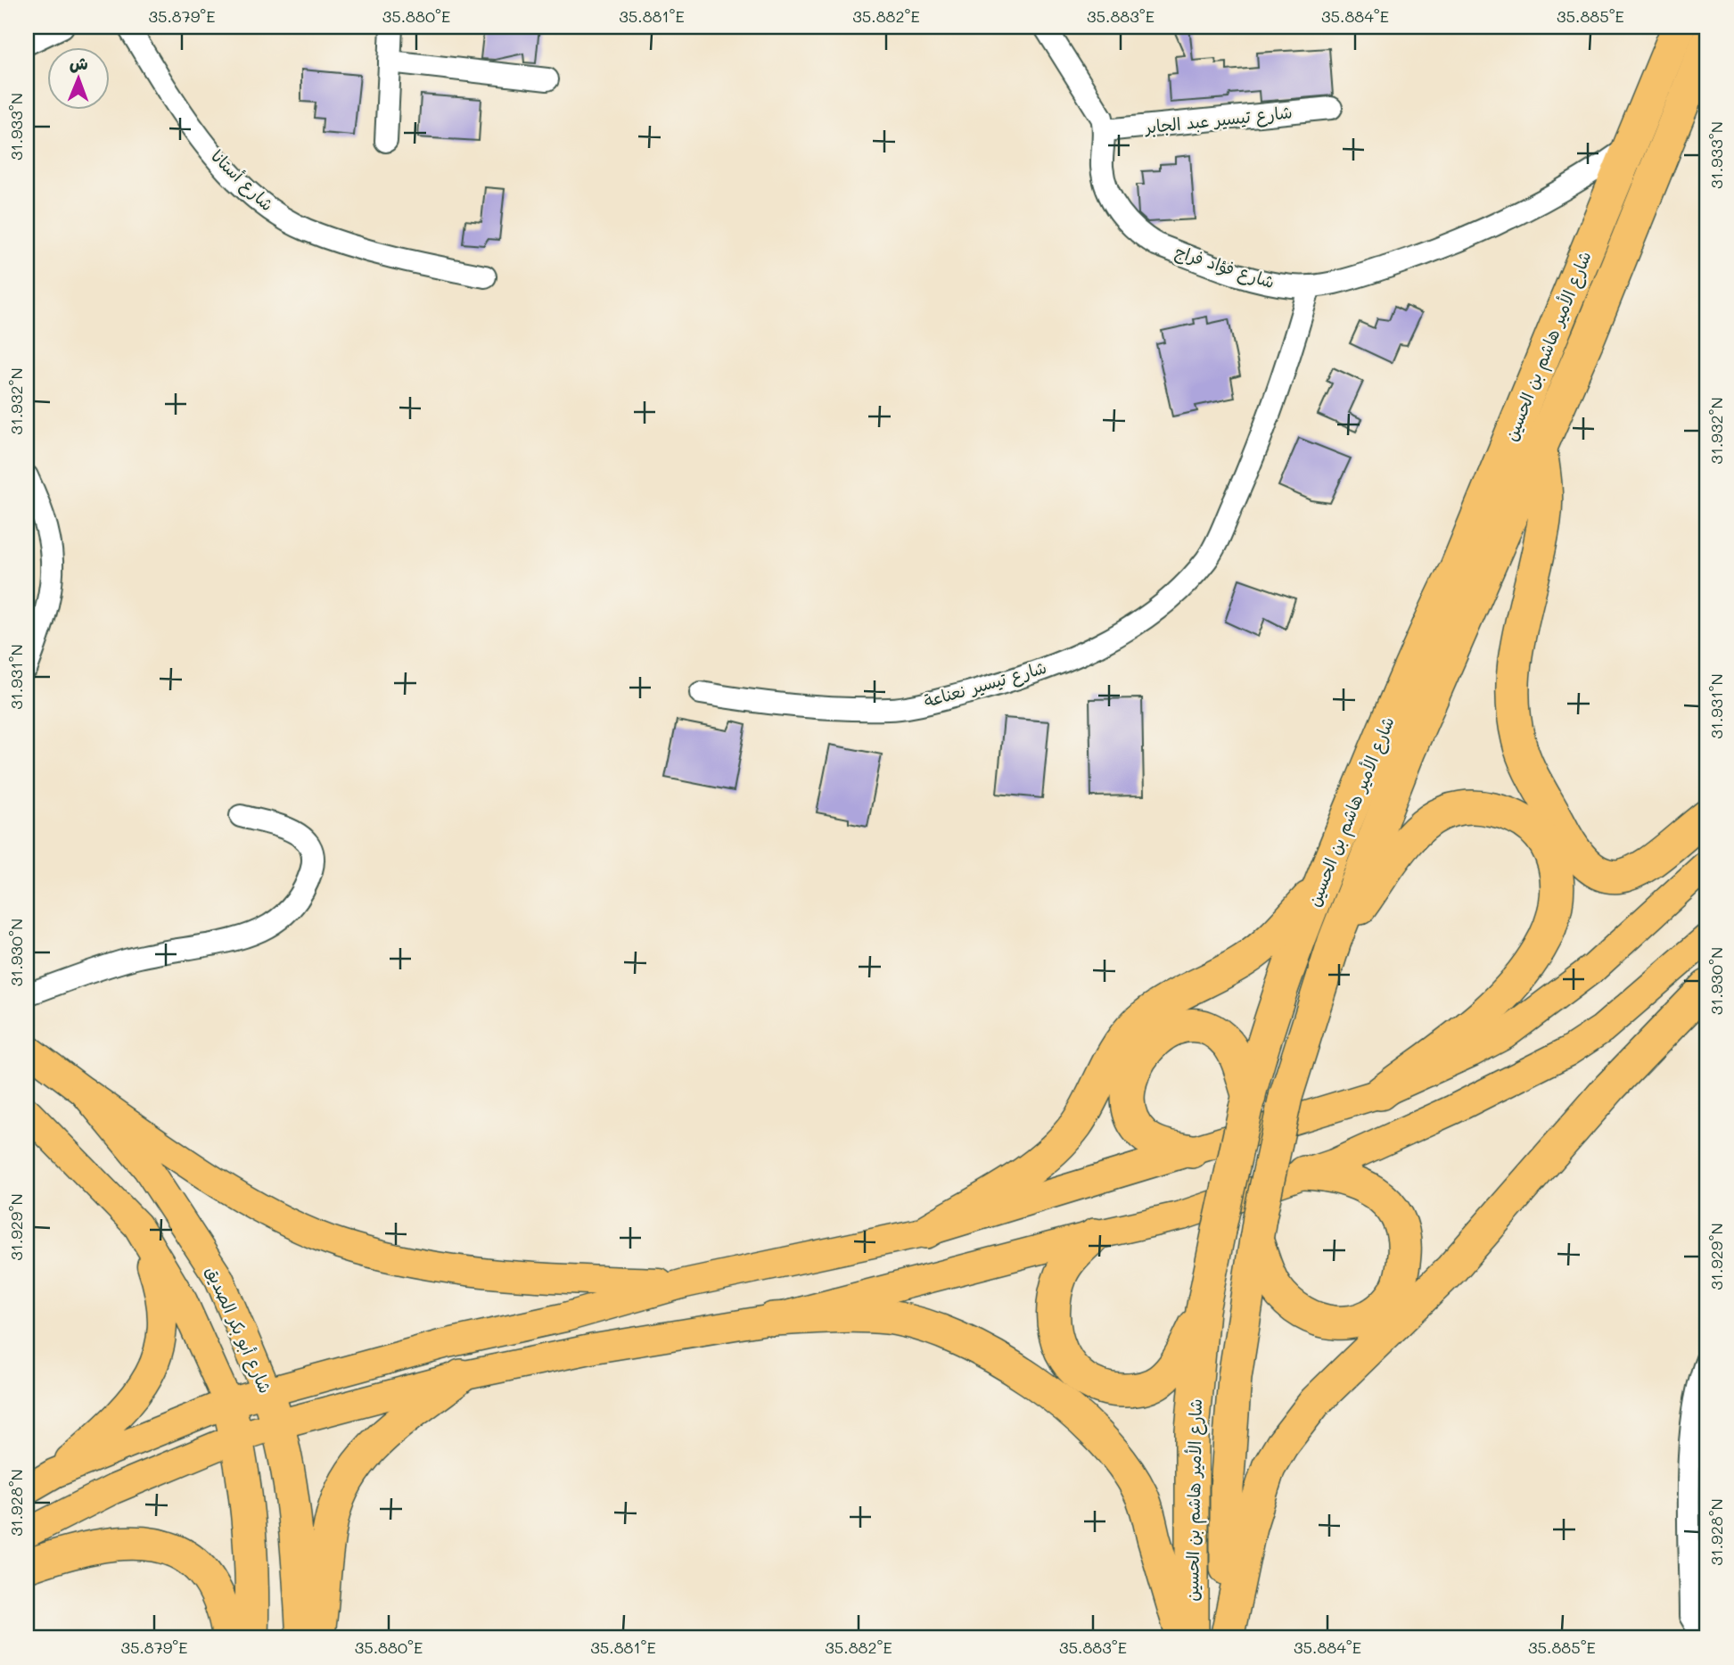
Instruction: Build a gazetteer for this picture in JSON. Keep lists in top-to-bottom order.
{
  "streets": {
    "highway": ["شارع الأمير هاشم بن الحسين", "شارع أبو بكر الصديق"],
    "street": [
      "شارع تيسير عبد الجابر",
      "شارع أستانا",
      "شارع فؤاد فراج",
      "شارع تيسير نعناعة"
    ]
  },
  "crossings": [
    ["شارع تيسير عبد الجابر", "شارع فؤاد فراج"],
    ["شارع فؤاد فراج", "شارع الأمير هاشم بن الحسين"],
    ["شارع فؤاد فراج", "شارع تيسير نعناعة"]
  ],
  "north": "top",
  "coordinates": [
    "35.879°E",
    "35.880°E",
    "35.881°E",
    "35.882°E",
    "35.883°E",
    "35.884°E",
    "35.885°E",
    "31.933°N",
    "31.932°N",
    "31.931°N",
    "31.930°N",
    "31.929°N",
    "31.928°N"
  ]
}
